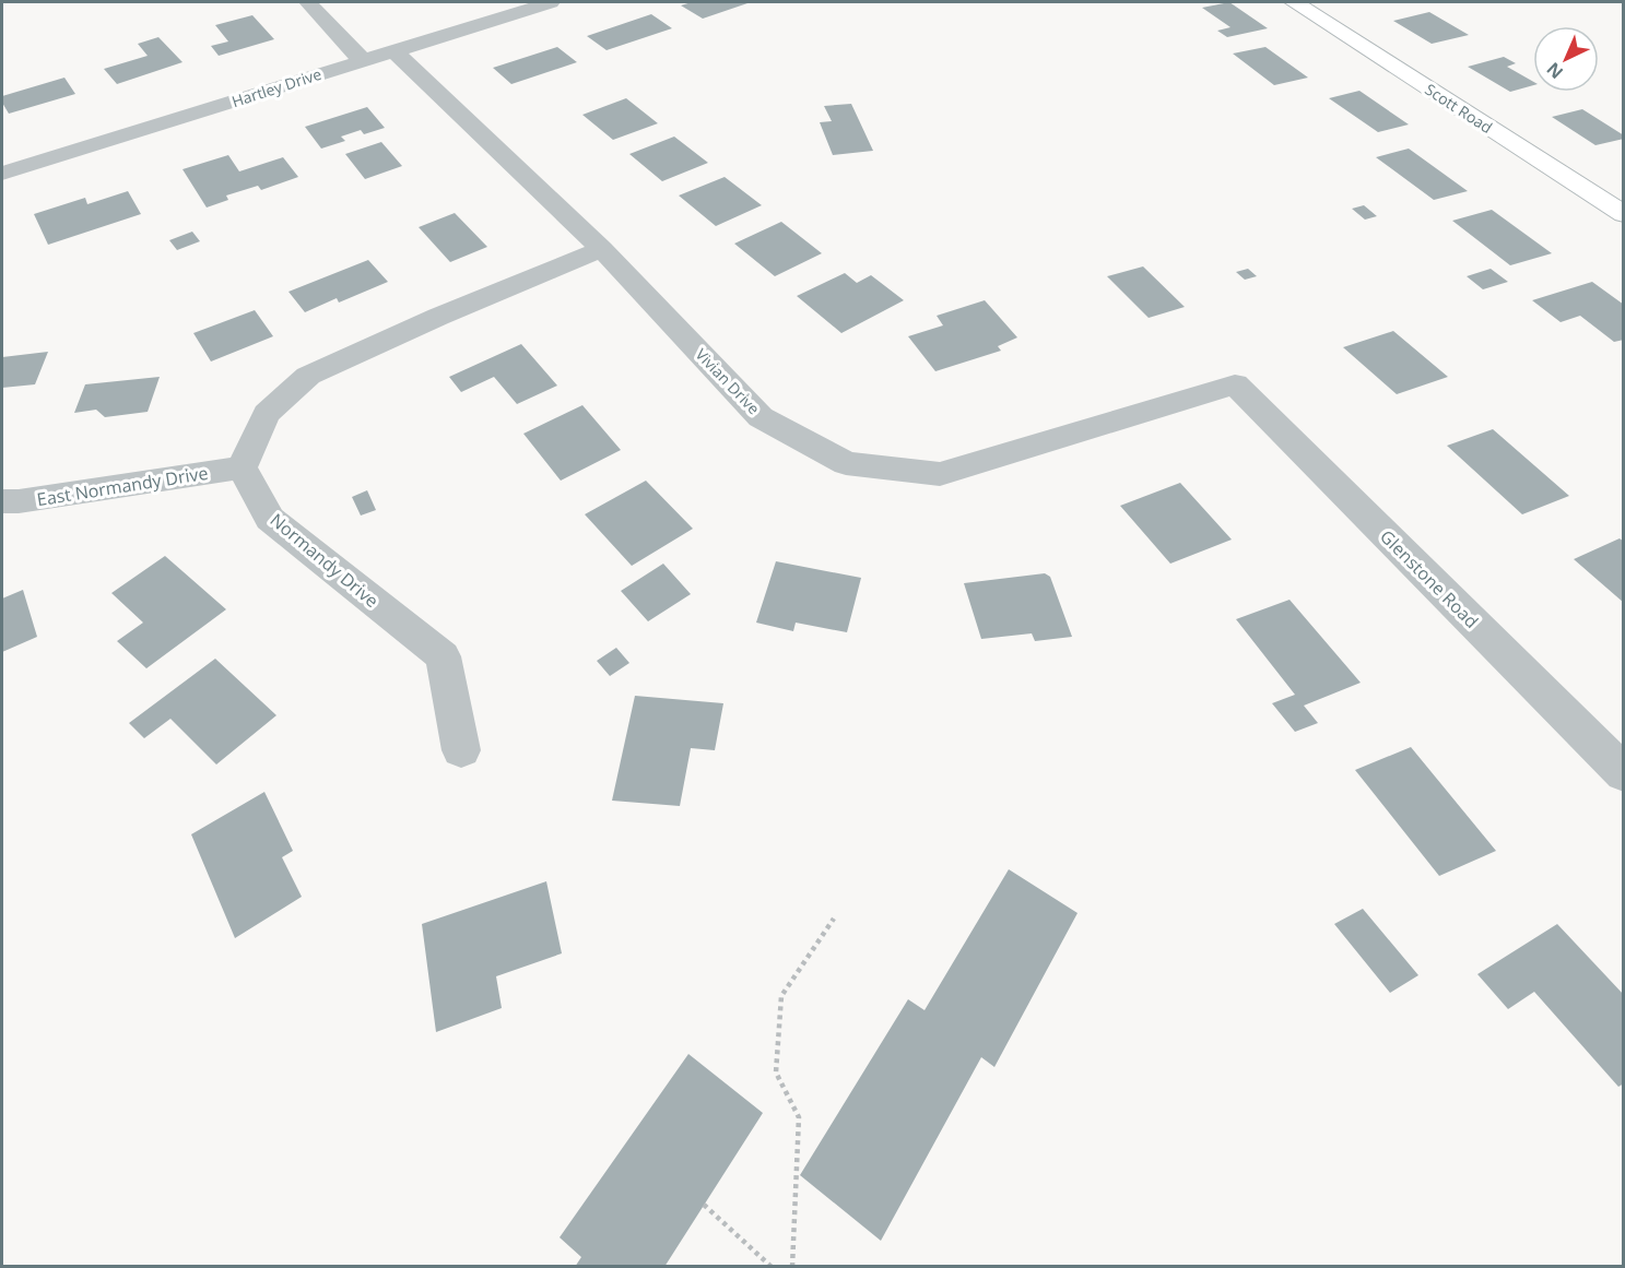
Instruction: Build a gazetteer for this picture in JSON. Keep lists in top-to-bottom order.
{
  "streets": {
    "main road": ["Scott Road"],
    "street": [
      "Hartley Drive",
      "Vivian Drive",
      "East Normandy Drive",
      "Normandy Drive",
      "Glenstone Road"
    ]
  },
  "crossings": [
    ["Hartley Drive", "Vivian Drive"],
    ["Vivian Drive", "Glenstone Road"],
    ["East Normandy Drive", "Normandy Drive"]
  ],
  "north": "bottom left"
}
